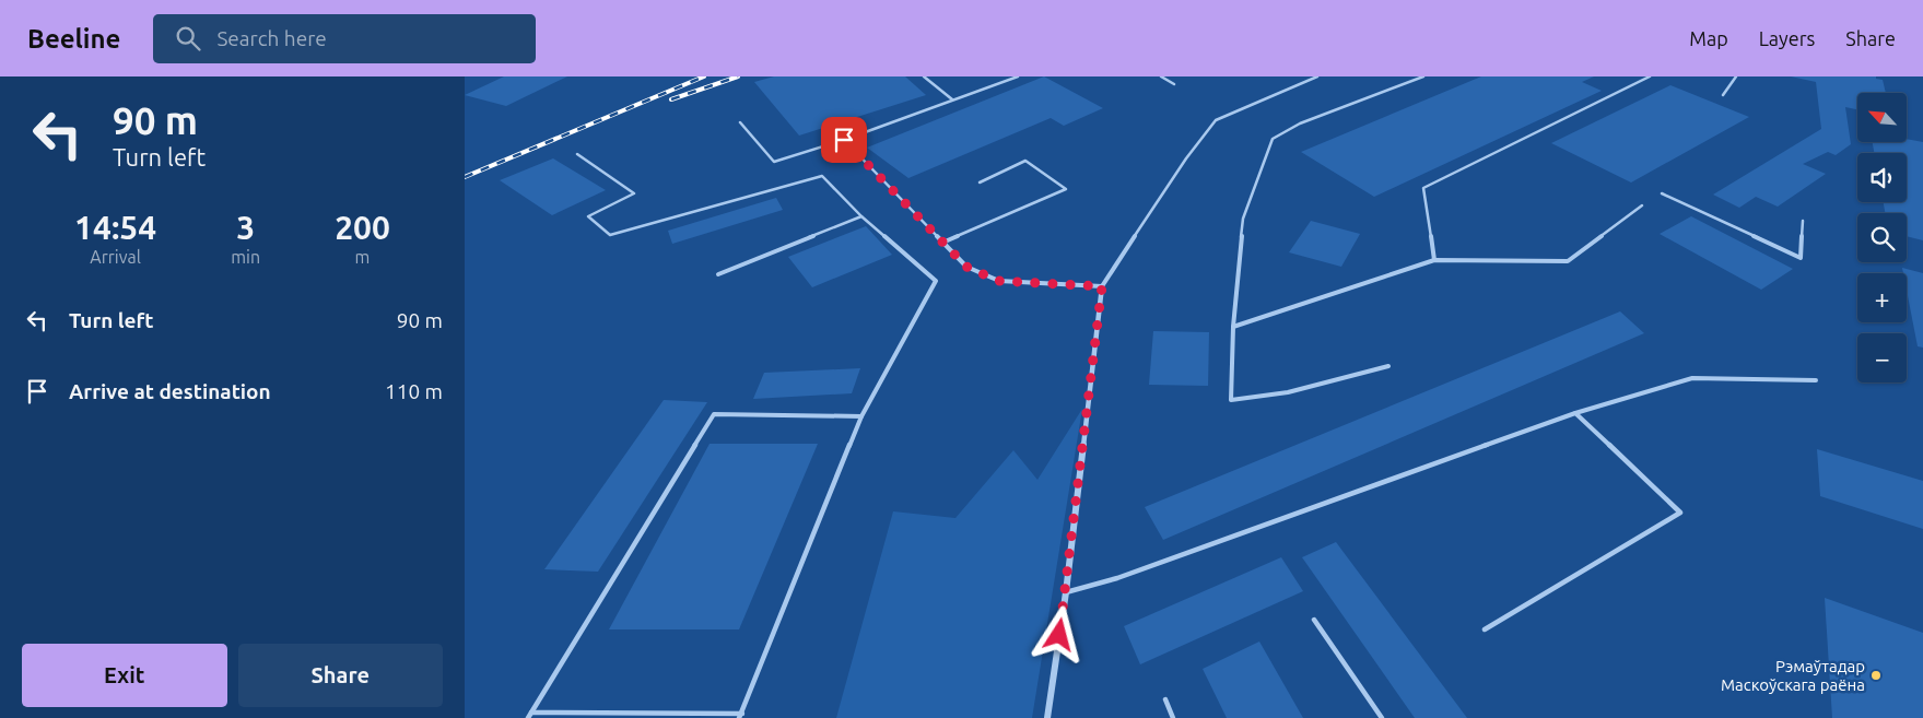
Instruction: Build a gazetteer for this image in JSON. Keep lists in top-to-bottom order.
{
  "places": ["Рэмаўтадар Маскоўскага раёна"],
  "north": "top left",
  "page": {
    "header": "Beeline",
    "search": "Search here",
    "nav": ["Map", "Layers", "Share"],
    "turn": ["90 m", "Turn left"],
    "map_buttons": ["+", "−"],
    "eta": [
      "14:54",
      "Arrival",
      "3",
      "min",
      "200",
      "m"
    ],
    "list": [
      {
        "name": "Turn left",
        "value": "90 m"
      },
      {
        "name": "Arrive at destination",
        "value": "110 m"
      }
    ],
    "buttons": ["Exit", "Share"]
  }
}
